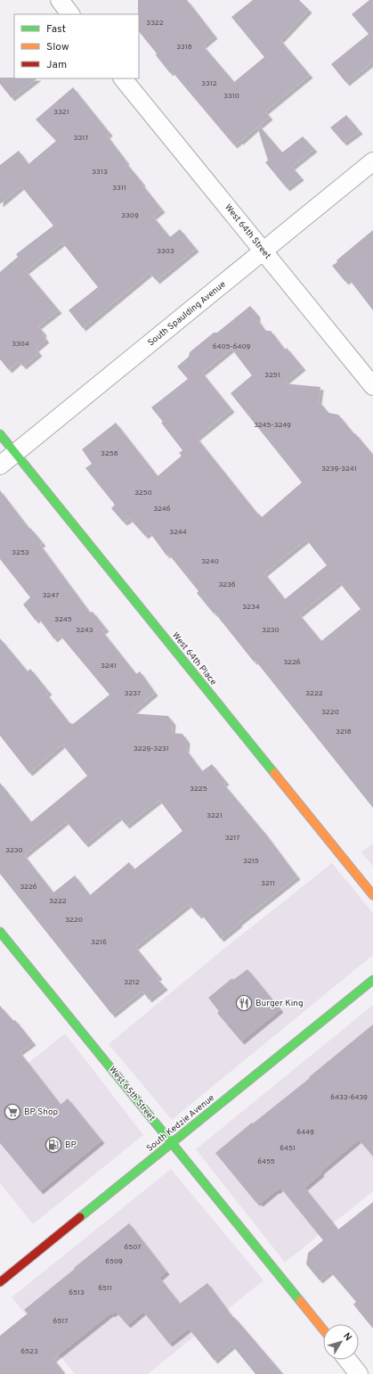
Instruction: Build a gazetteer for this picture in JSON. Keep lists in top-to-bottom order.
{
  "streets": {
    "street": [
      "West 64th Street",
      "South Spaulding Avenue",
      "West 64th Place",
      "West 65th Street",
      "South Kedzie Avenue"
    ]
  },
  "crossings": [
    ["West 64th Street", "South Spaulding Avenue"],
    ["South Spaulding Avenue", "West 64th Place"],
    ["West 65th Street", "South Kedzie Avenue"]
  ],
  "places": {
    "restaurant": ["Burger King"],
    "supermarket": ["BP Shop"],
    "fuel station": ["BP"]
  },
  "house_numbers": [
    "3322",
    "3318",
    "3312",
    "3310",
    "3321",
    "3317",
    "3313",
    "3311",
    "3309",
    "3303",
    "3304",
    "6405-6409",
    "3251",
    "3245-3249",
    "3258",
    "3239-3241",
    "3250",
    "3246",
    "3244",
    "3253",
    "3240",
    "3236",
    "3247",
    "3234",
    "3245",
    "3243",
    "3230",
    "3226",
    "3241",
    "3237",
    "3222",
    "3220",
    "3218",
    "3229-3231",
    "3225",
    "3221",
    "3217",
    "3230",
    "3215",
    "3211",
    "3226",
    "3222",
    "3220",
    "3216",
    "3212",
    "6433-6439",
    "6449",
    "6451",
    "6455",
    "6507",
    "6509",
    "6511",
    "6513",
    "6517",
    "6523"
  ],
  "legend": ["Fast", "Slow", "Jam"],
  "north": "top right"
}
